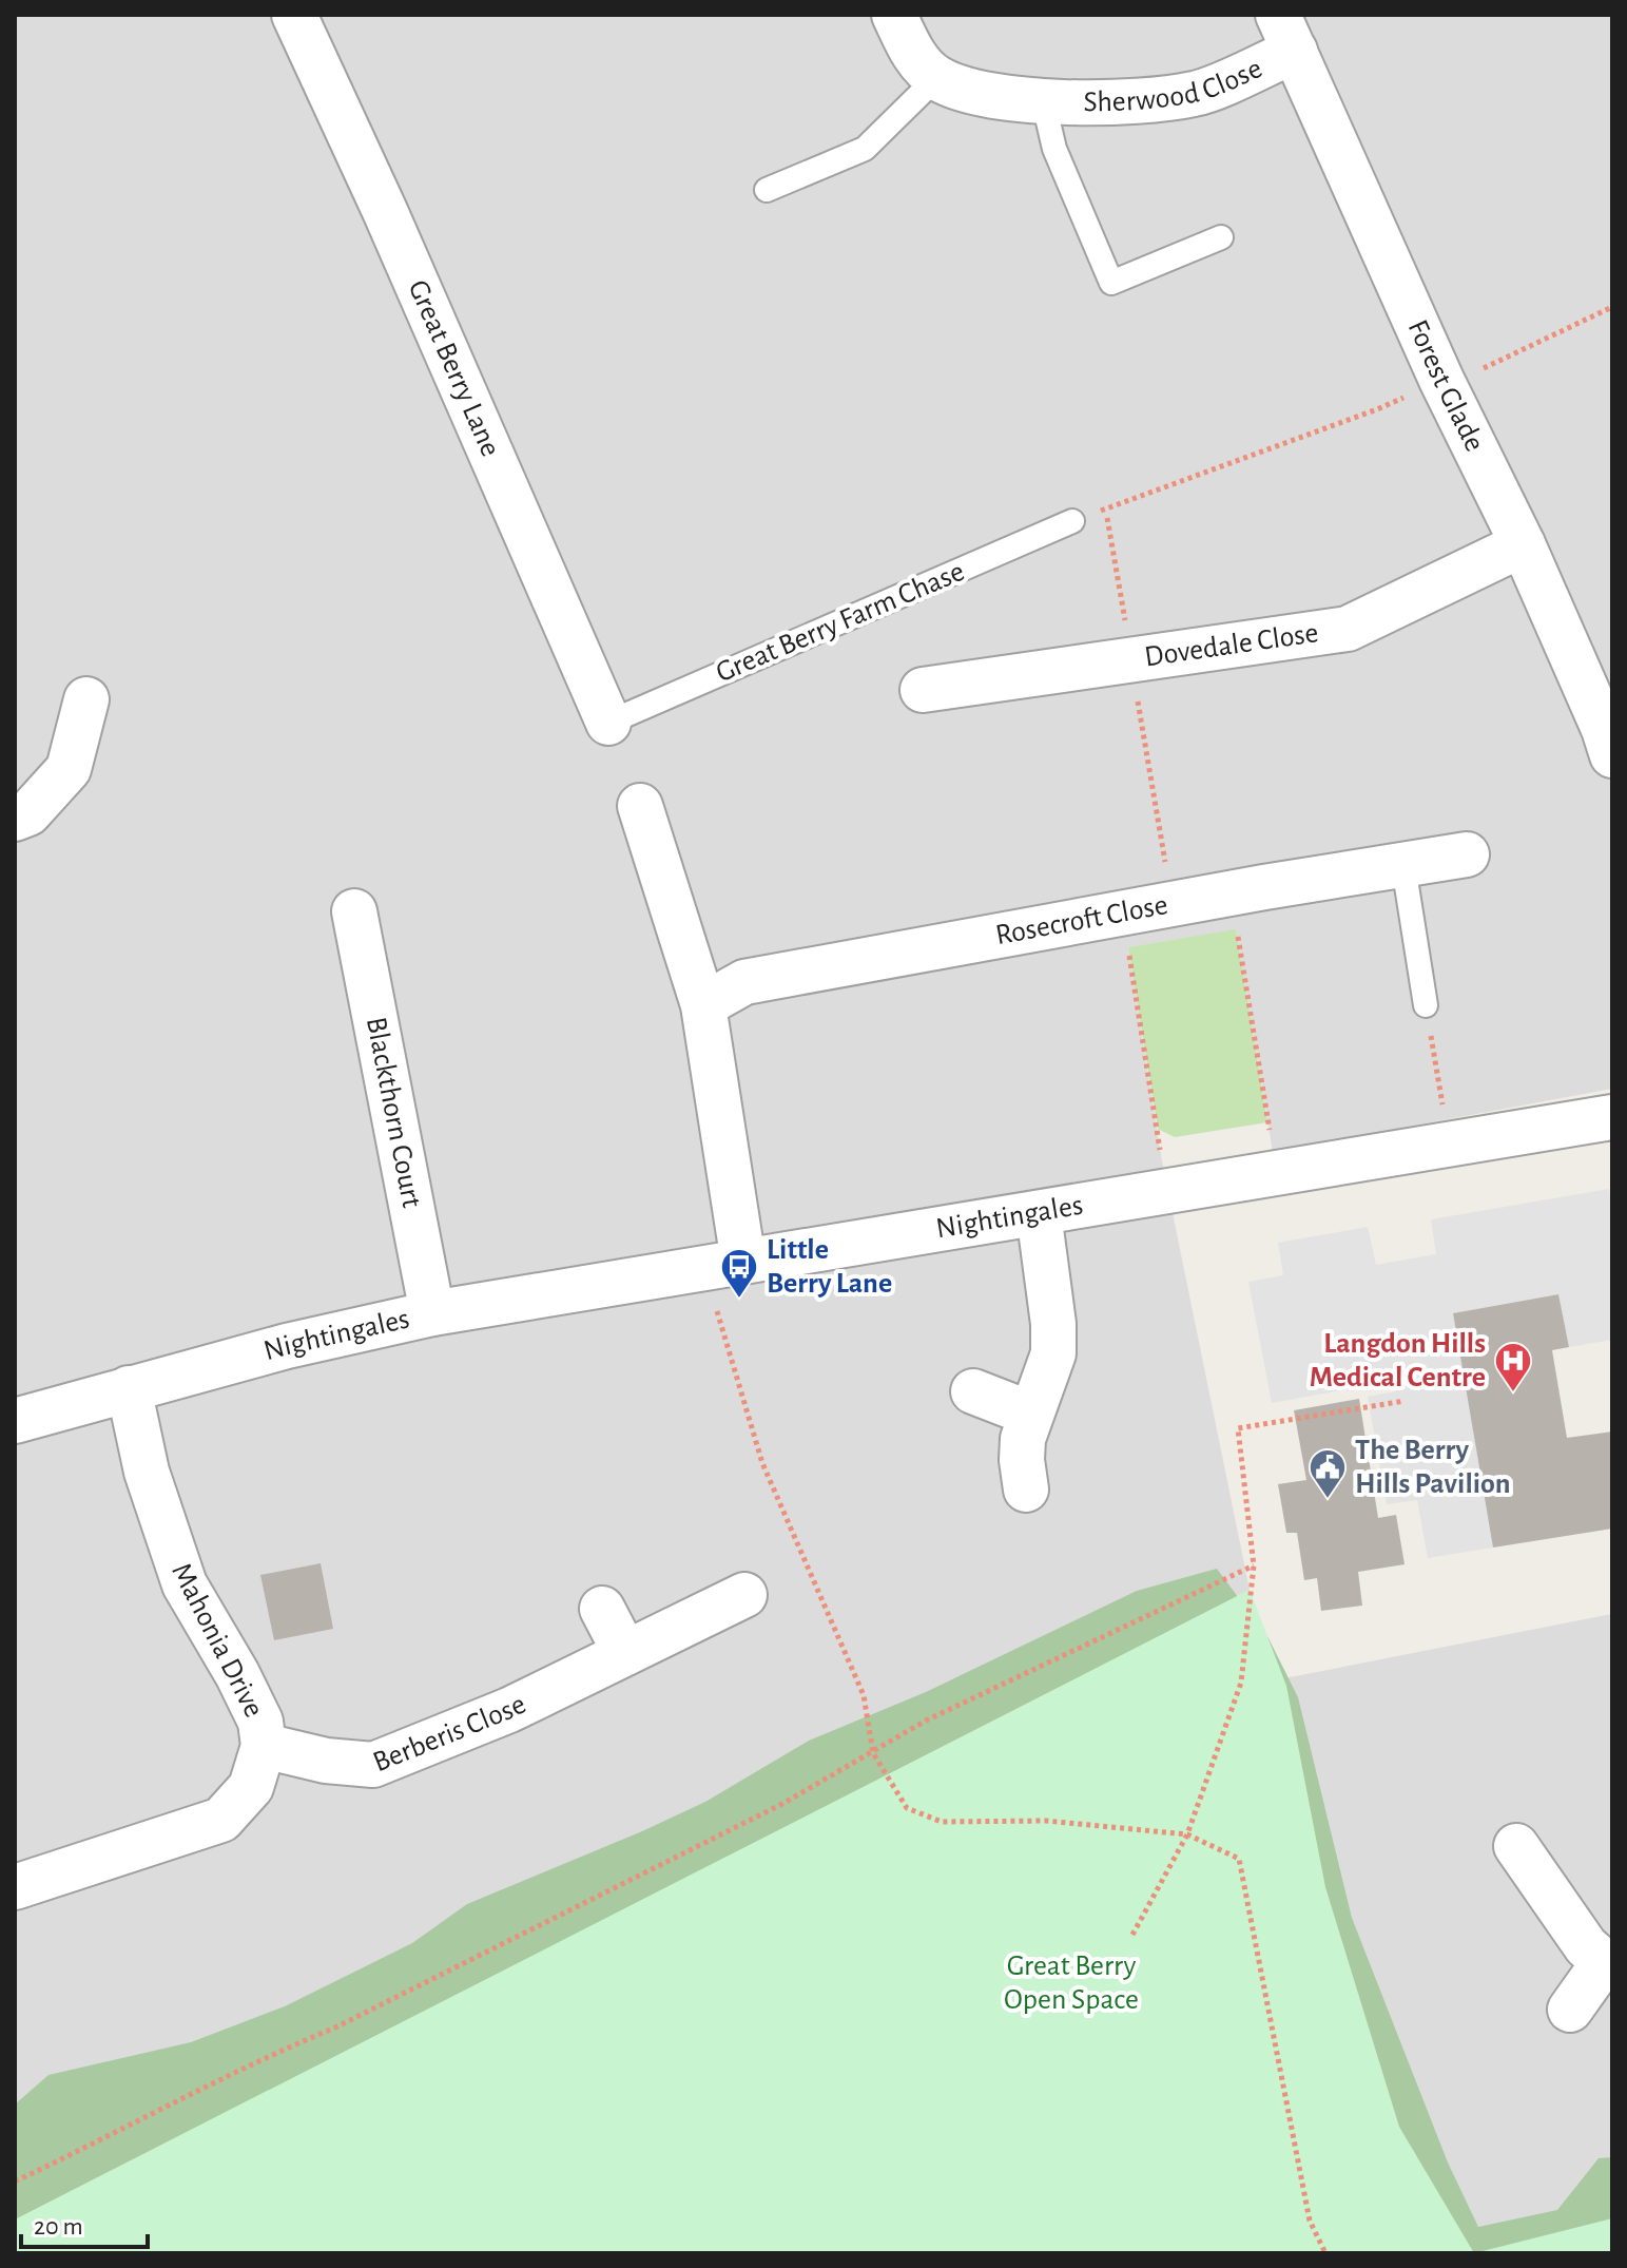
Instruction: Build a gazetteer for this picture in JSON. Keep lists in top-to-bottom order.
{
  "streets": {
    "street": [
      "Sherwood Close",
      "Great Berry Lane",
      "Forest Glade",
      "Dovedale Close",
      "Rosecroft Close",
      "Blackthorn Court",
      "Nightingales",
      "Mahonia Drive",
      "Berberis Close"
    ],
    "lane": ["Great Berry Farm Chase"]
  },
  "crossings": [
    ["Sherwood Close", "Forest Glade"],
    ["Great Berry Lane", "Great Berry Farm Chase"],
    ["Forest Glade", "Dovedale Close"],
    ["Blackthorn Court", "Nightingales"],
    ["Nightingales", "Mahonia Drive"],
    ["Mahonia Drive", "Berberis Close"]
  ],
  "parks": ["Great Berry Open Space"],
  "places": {
    "bus stop": ["Little Berry Lane"],
    "hospital": ["Langdon Hills Medical Centre"],
    "public building": ["The Berry Hills Pavilion"]
  },
  "scale_bar": "20 m"
}
